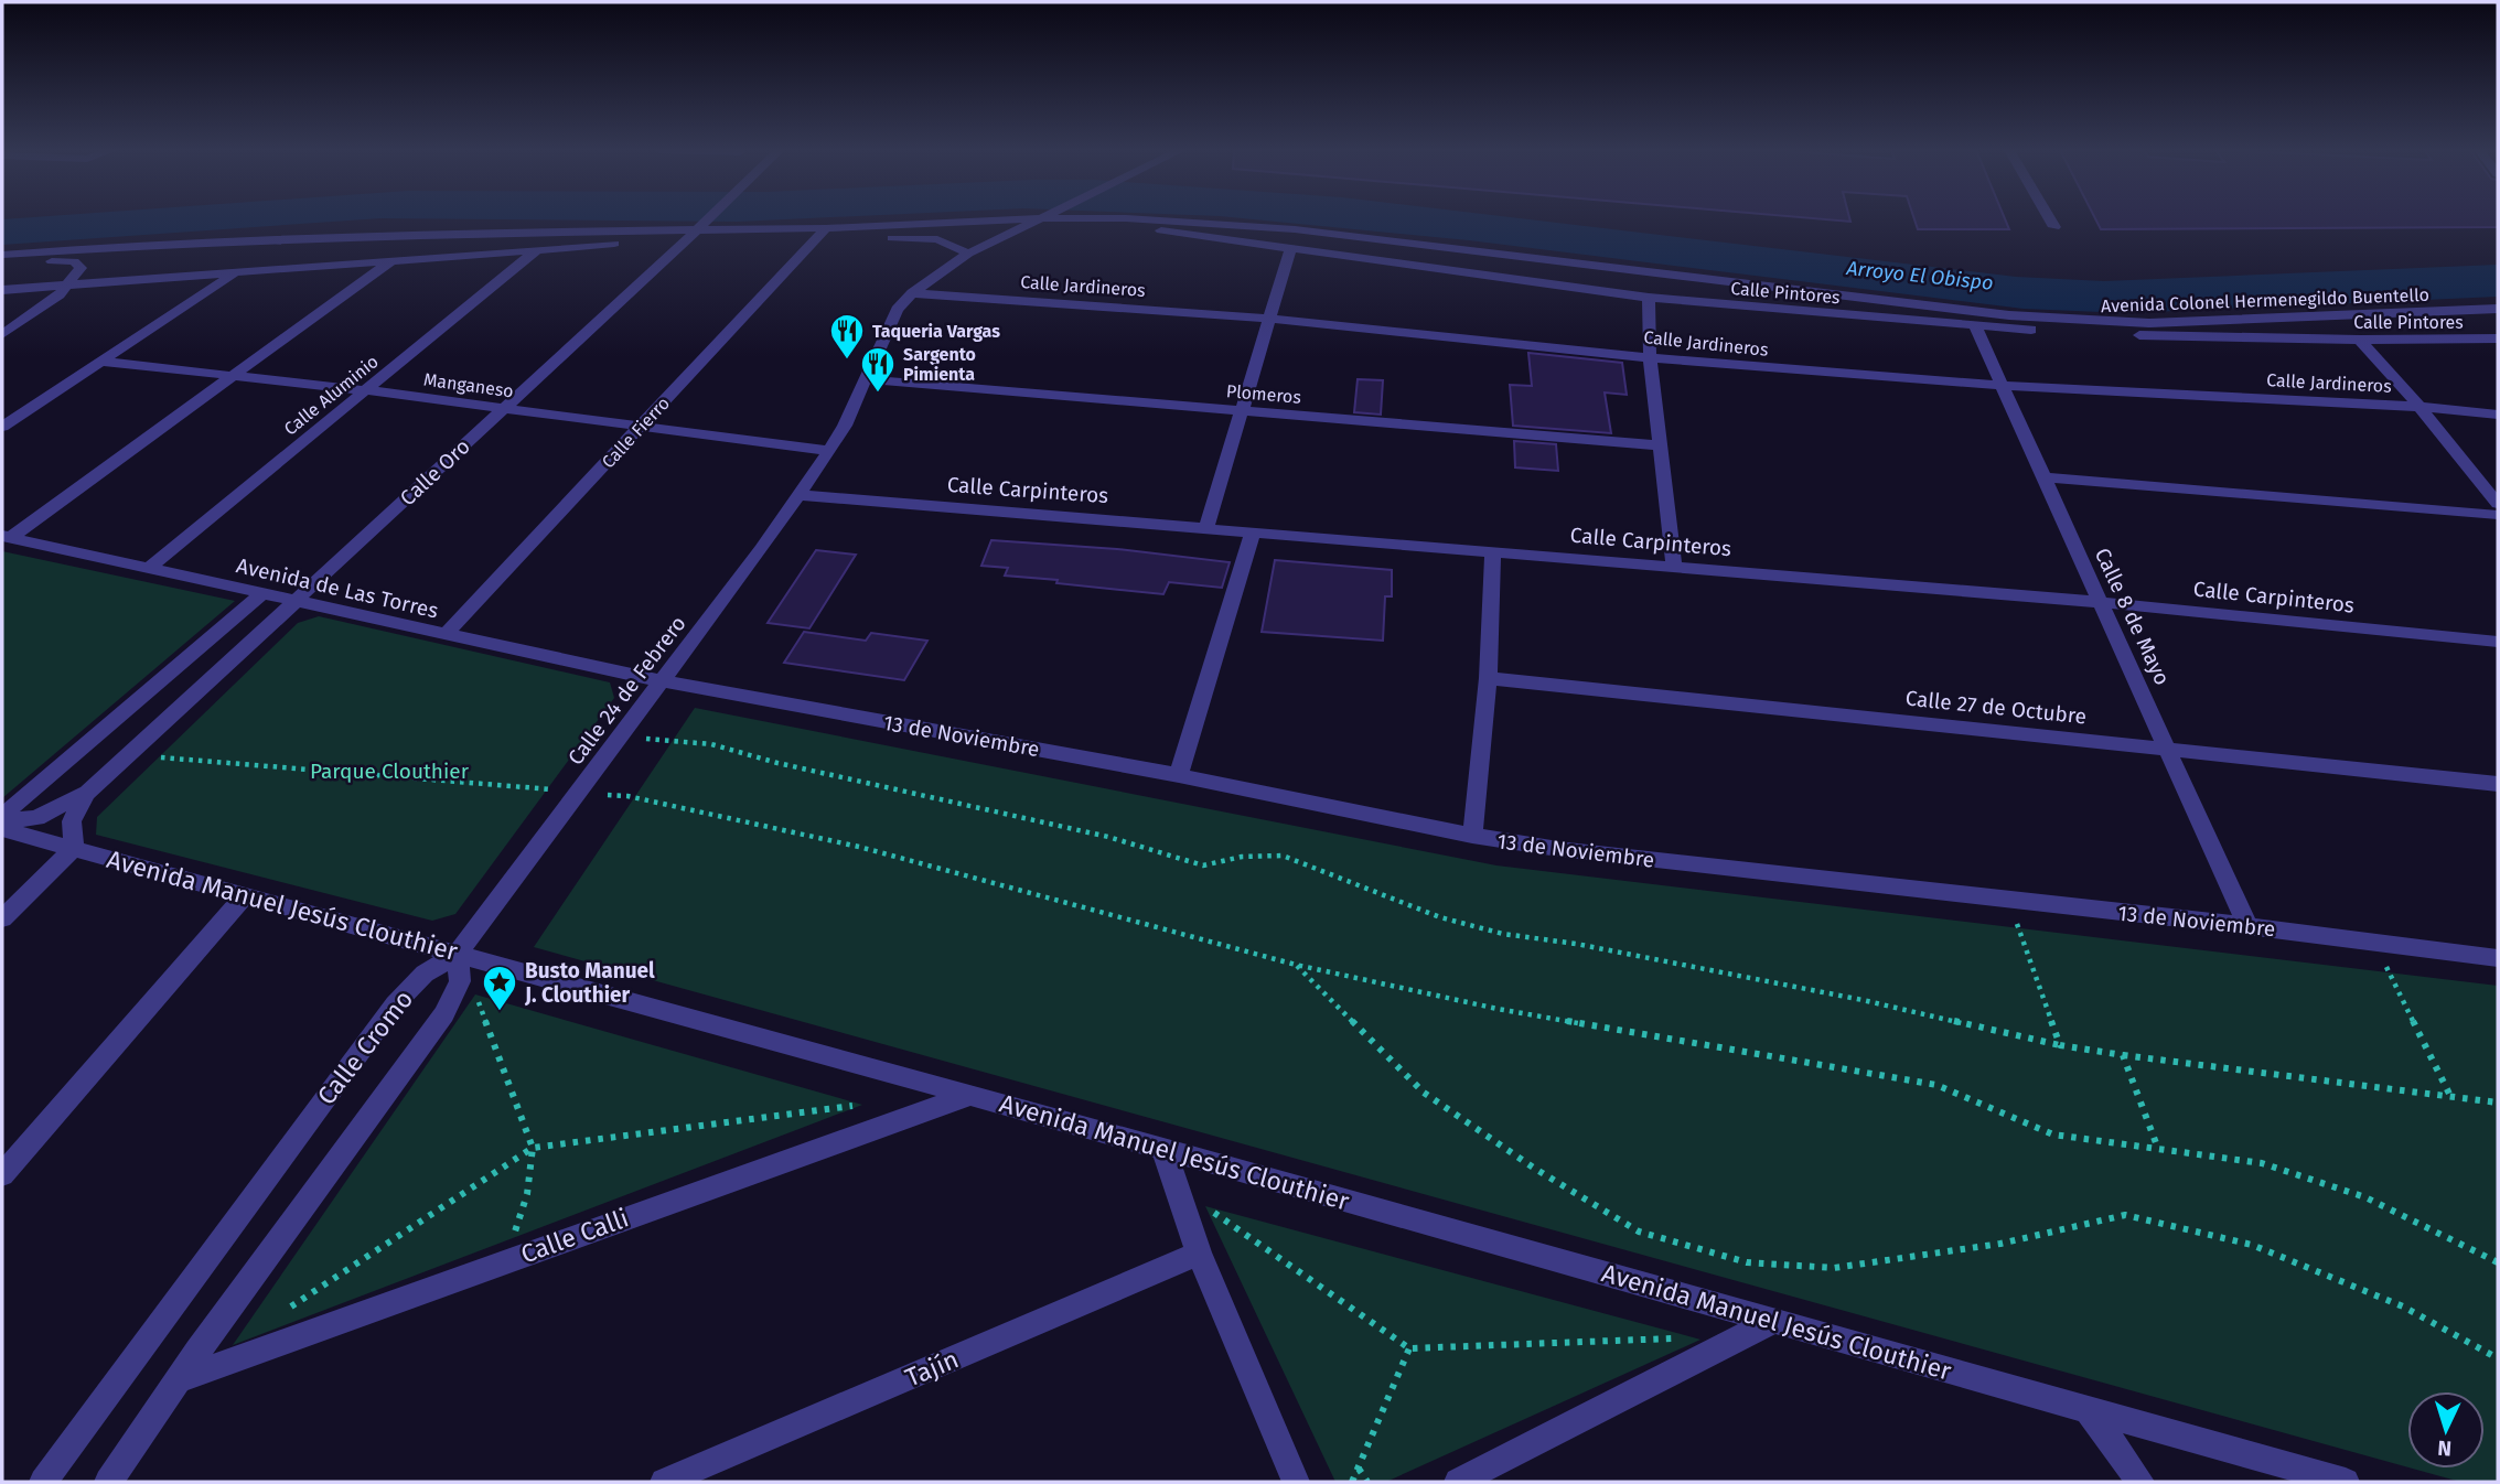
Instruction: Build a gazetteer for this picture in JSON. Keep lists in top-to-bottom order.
{
  "streets": {
    "street": [
      "Calle Jardineros",
      "Calle Pintores",
      "Avenida Colonel Hermenegildo Buentello",
      "Manganeso",
      "Plomeros",
      "Calle Aluminio",
      "Calle Fierro",
      "Calle Oro",
      "Calle Carpinteros",
      "Avenida de Las Torres",
      "Calle 8 de Mayo",
      "Calle 24 de Febrero",
      "Calle 27 de Octubre",
      "13 de Noviembre",
      "Avenida Manuel Jesús Clouthier",
      "Calle Cromo",
      "Calle Calli",
      "Tajín"
    ]
  },
  "crossings": [
    ["Calle Jardineros", "Calle 8 de Mayo"],
    ["Calle Jardineros", "Calle 24 de Febrero"],
    ["Calle Pintores", "Calle 8 de Mayo"],
    ["Avenida Colonel Hermenegildo Buentello", "Calle Fierro"],
    ["Avenida Colonel Hermenegildo Buentello", "Calle Oro"],
    ["Manganeso", "Calle Aluminio"],
    ["Manganeso", "Calle Fierro"],
    ["Manganeso", "Calle Oro"],
    ["Manganeso", "Calle 24 de Febrero"],
    ["Plomeros", "Calle 24 de Febrero"],
    ["Calle Aluminio", "Avenida de Las Torres"],
    ["Calle Fierro", "Avenida de Las Torres"],
    ["Calle Oro", "Avenida de Las Torres"],
    ["Calle Carpinteros", "Calle 8 de Mayo"],
    ["Calle Carpinteros", "Calle 24 de Febrero"],
    ["Avenida de Las Torres", "Calle 24 de Febrero"],
    ["Avenida de Las Torres", "13 de Noviembre"],
    ["Calle 8 de Mayo", "Calle 27 de Octubre"],
    ["Calle 8 de Mayo", "13 de Noviembre"],
    ["Calle 24 de Febrero", "13 de Noviembre"],
    ["Calle 24 de Febrero", "Avenida Manuel Jesús Clouthier"],
    ["Calle 24 de Febrero", "Calle Cromo"],
    ["Avenida Manuel Jesús Clouthier", "Calle Cromo"],
    ["Avenida Manuel Jesús Clouthier", "Calle Calli"],
    ["Calle Cromo", "Calle Calli"]
  ],
  "water": ["Arroyo El Obispo"],
  "parks": ["Parque Clouthier"],
  "places": {
    "restaurant": ["Taqueria Vargas", "Sargento Pimienta"],
    "place": ["Busto Manuel J. Clouthier"]
  },
  "north": "bottom"
}
